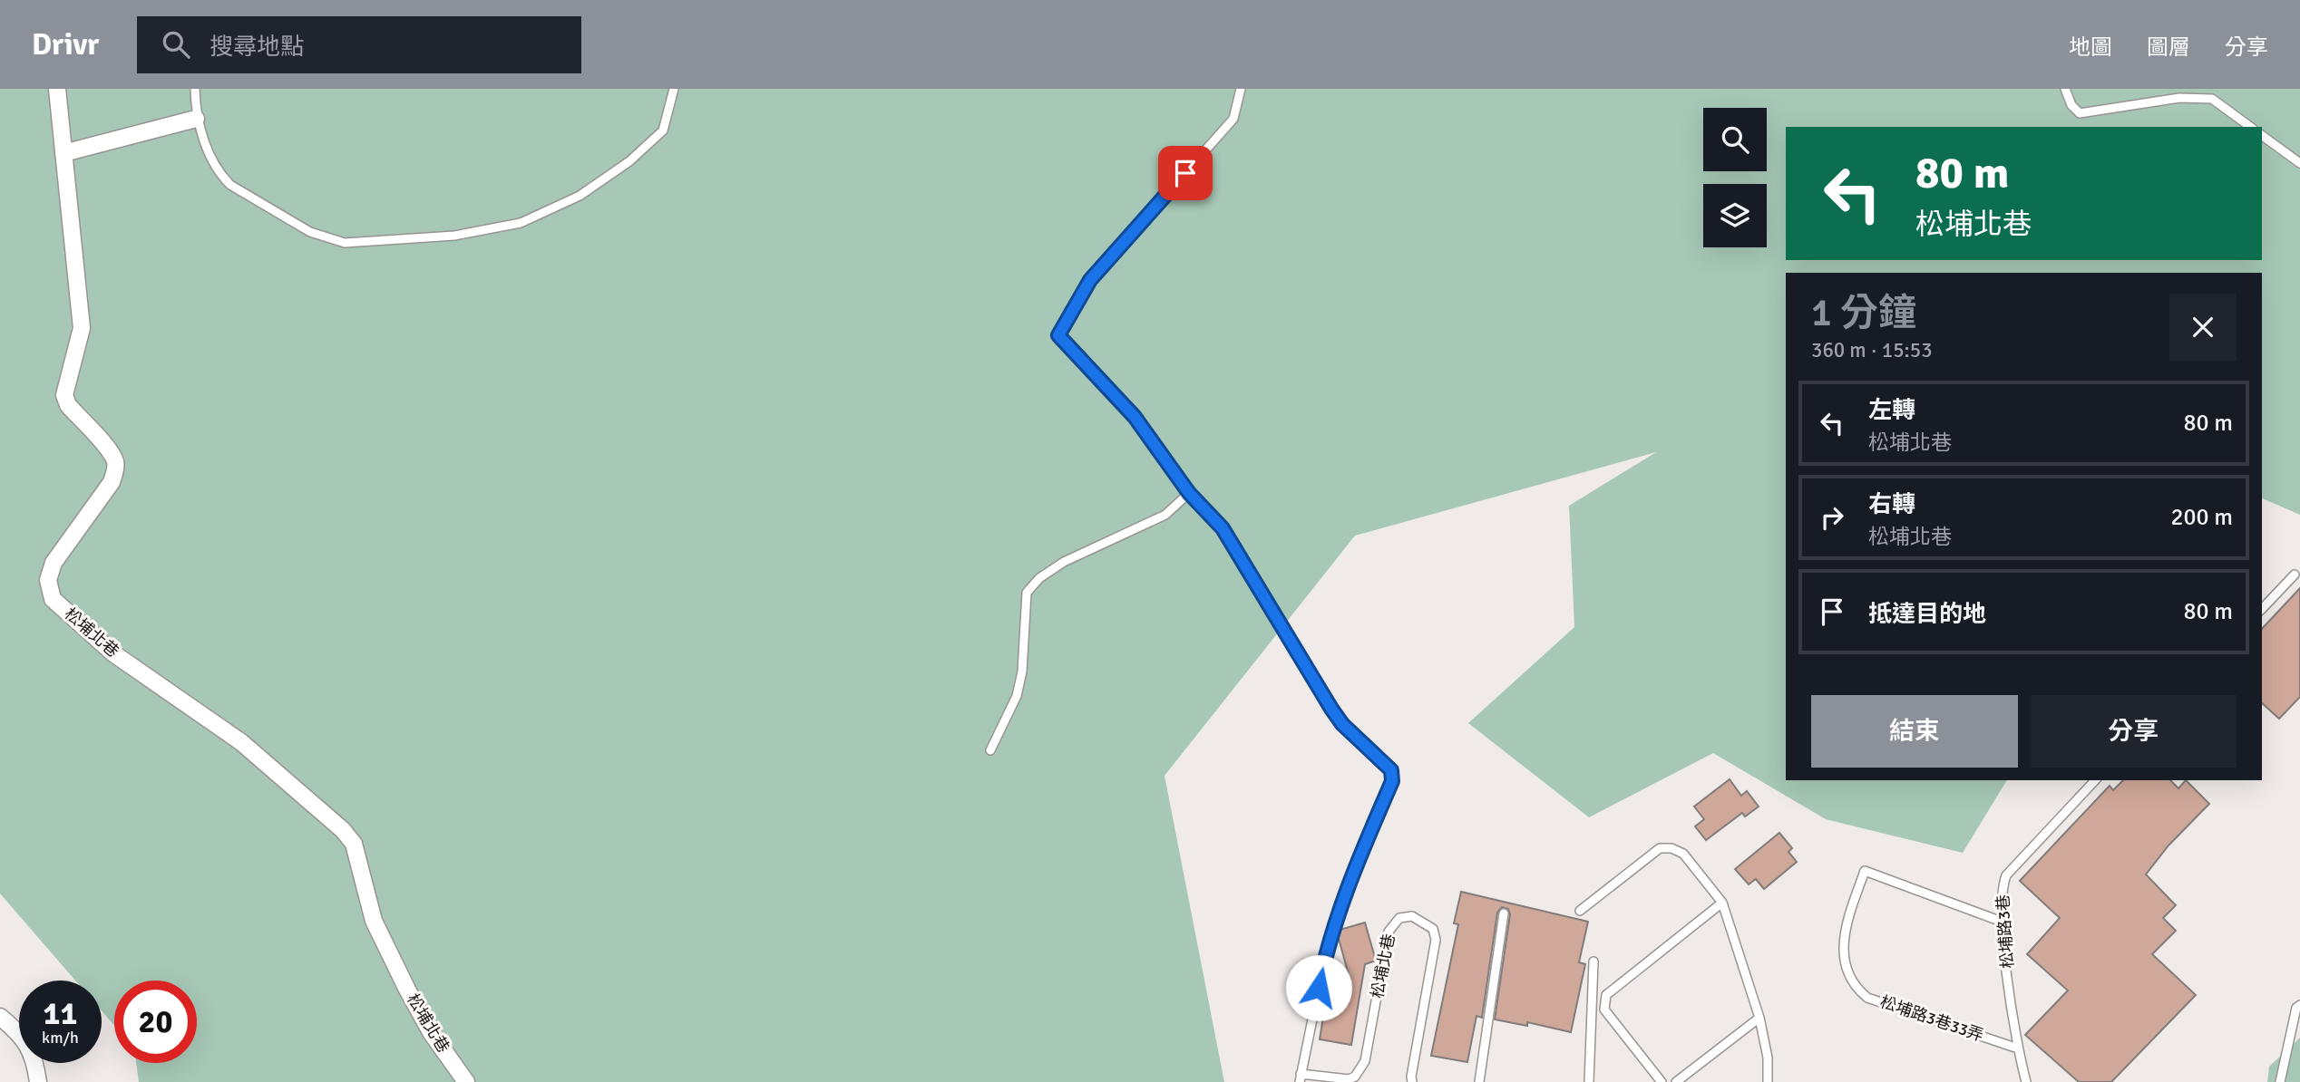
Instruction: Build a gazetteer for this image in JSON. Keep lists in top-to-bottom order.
{
  "streets": {
    "street": ["松埔北巷"],
    "lane": ["松埔路3巷", "松埔路3巷33弄"]
  },
  "crossings": [
    ["松埔路3巷", "松埔路3巷33弄"]
  ],
  "page": {
    "header": "Drivr",
    "search": "搜尋地點",
    "nav": ["地圖", "圖層", "分享"],
    "turn": ["80 m", "松埔北巷"],
    "heading": ["1 分鐘", "360 m · 15:53"],
    "list": [
      {
        "name": "左轉",
        "note": "松埔北巷",
        "value": "80 m"
      },
      {
        "name": "右轉",
        "note": "松埔北巷",
        "value": "200 m"
      },
      {
        "name": "抵達目的地",
        "value": "80 m"
      }
    ],
    "buttons": ["結束", "分享"],
    "speed": "11 km/h",
    "limit": "20"
  }
}
